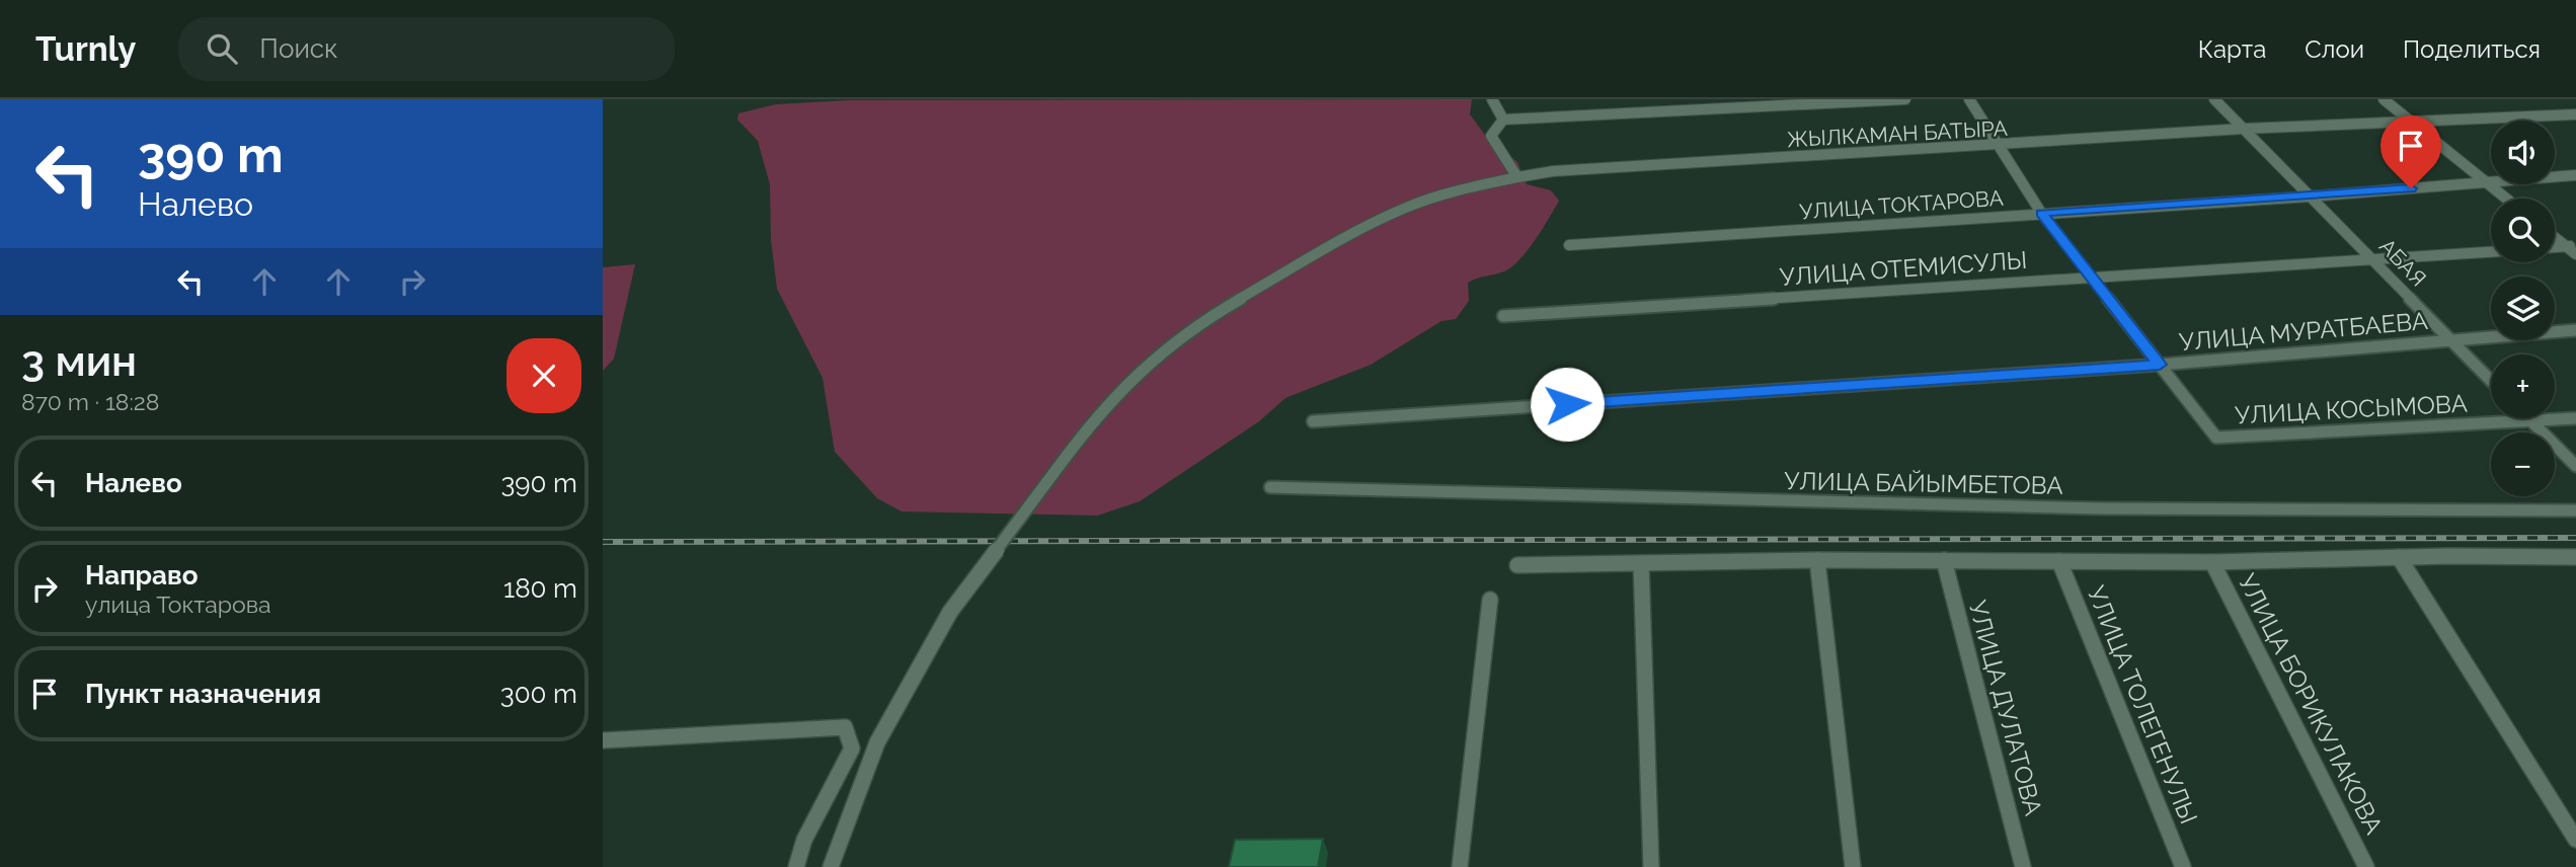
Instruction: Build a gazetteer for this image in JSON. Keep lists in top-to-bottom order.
{
  "streets": {
    "street": [
      "ЖЫЛКАМАН БАТЫРА",
      "УЛИЦА ТОКТАРОВА",
      "АБАЯ",
      "УЛИЦА ОТЕМИСУЛЫ",
      "УЛИЦА МУРАТБАЕВА",
      "УЛИЦА КОСЫМОВА",
      "УЛИЦА БАЙЫМБЕТОВА",
      "УЛИЦА БОРИКУЛАКОВА",
      "УЛИЦА ТОЛЕГЕНУЛЫ",
      "УЛИЦА ДУЛАТОВА"
    ]
  },
  "crossings": [
    ["ЖЫЛКАМАН БАТЫРА", "АБАЯ"],
    ["УЛИЦА ТОКТАРОВА", "АБАЯ"],
    ["АБАЯ", "УЛИЦА ОТЕМИСУЛЫ"],
    ["АБАЯ", "УЛИЦА МУРАТБАЕВА"],
    ["УЛИЦА МУРАТБАЕВА", "УЛИЦА КОСЫМОВА"]
  ],
  "page": {
    "header": "Turnly",
    "search": "Поиск",
    "nav": ["Карта", "Слои", "Поделиться"],
    "turn": ["390 m", "Налево"],
    "map_buttons": ["+", "−"],
    "heading": ["3 мин", "870 m · 18:28"],
    "list": [
      {
        "name": "Налево",
        "value": "390 m"
      },
      {
        "name": "Направо",
        "note": "улица Токтарова",
        "value": "180 m"
      },
      {
        "name": "Пункт назначения",
        "value": "300 m"
      }
    ]
  }
}
